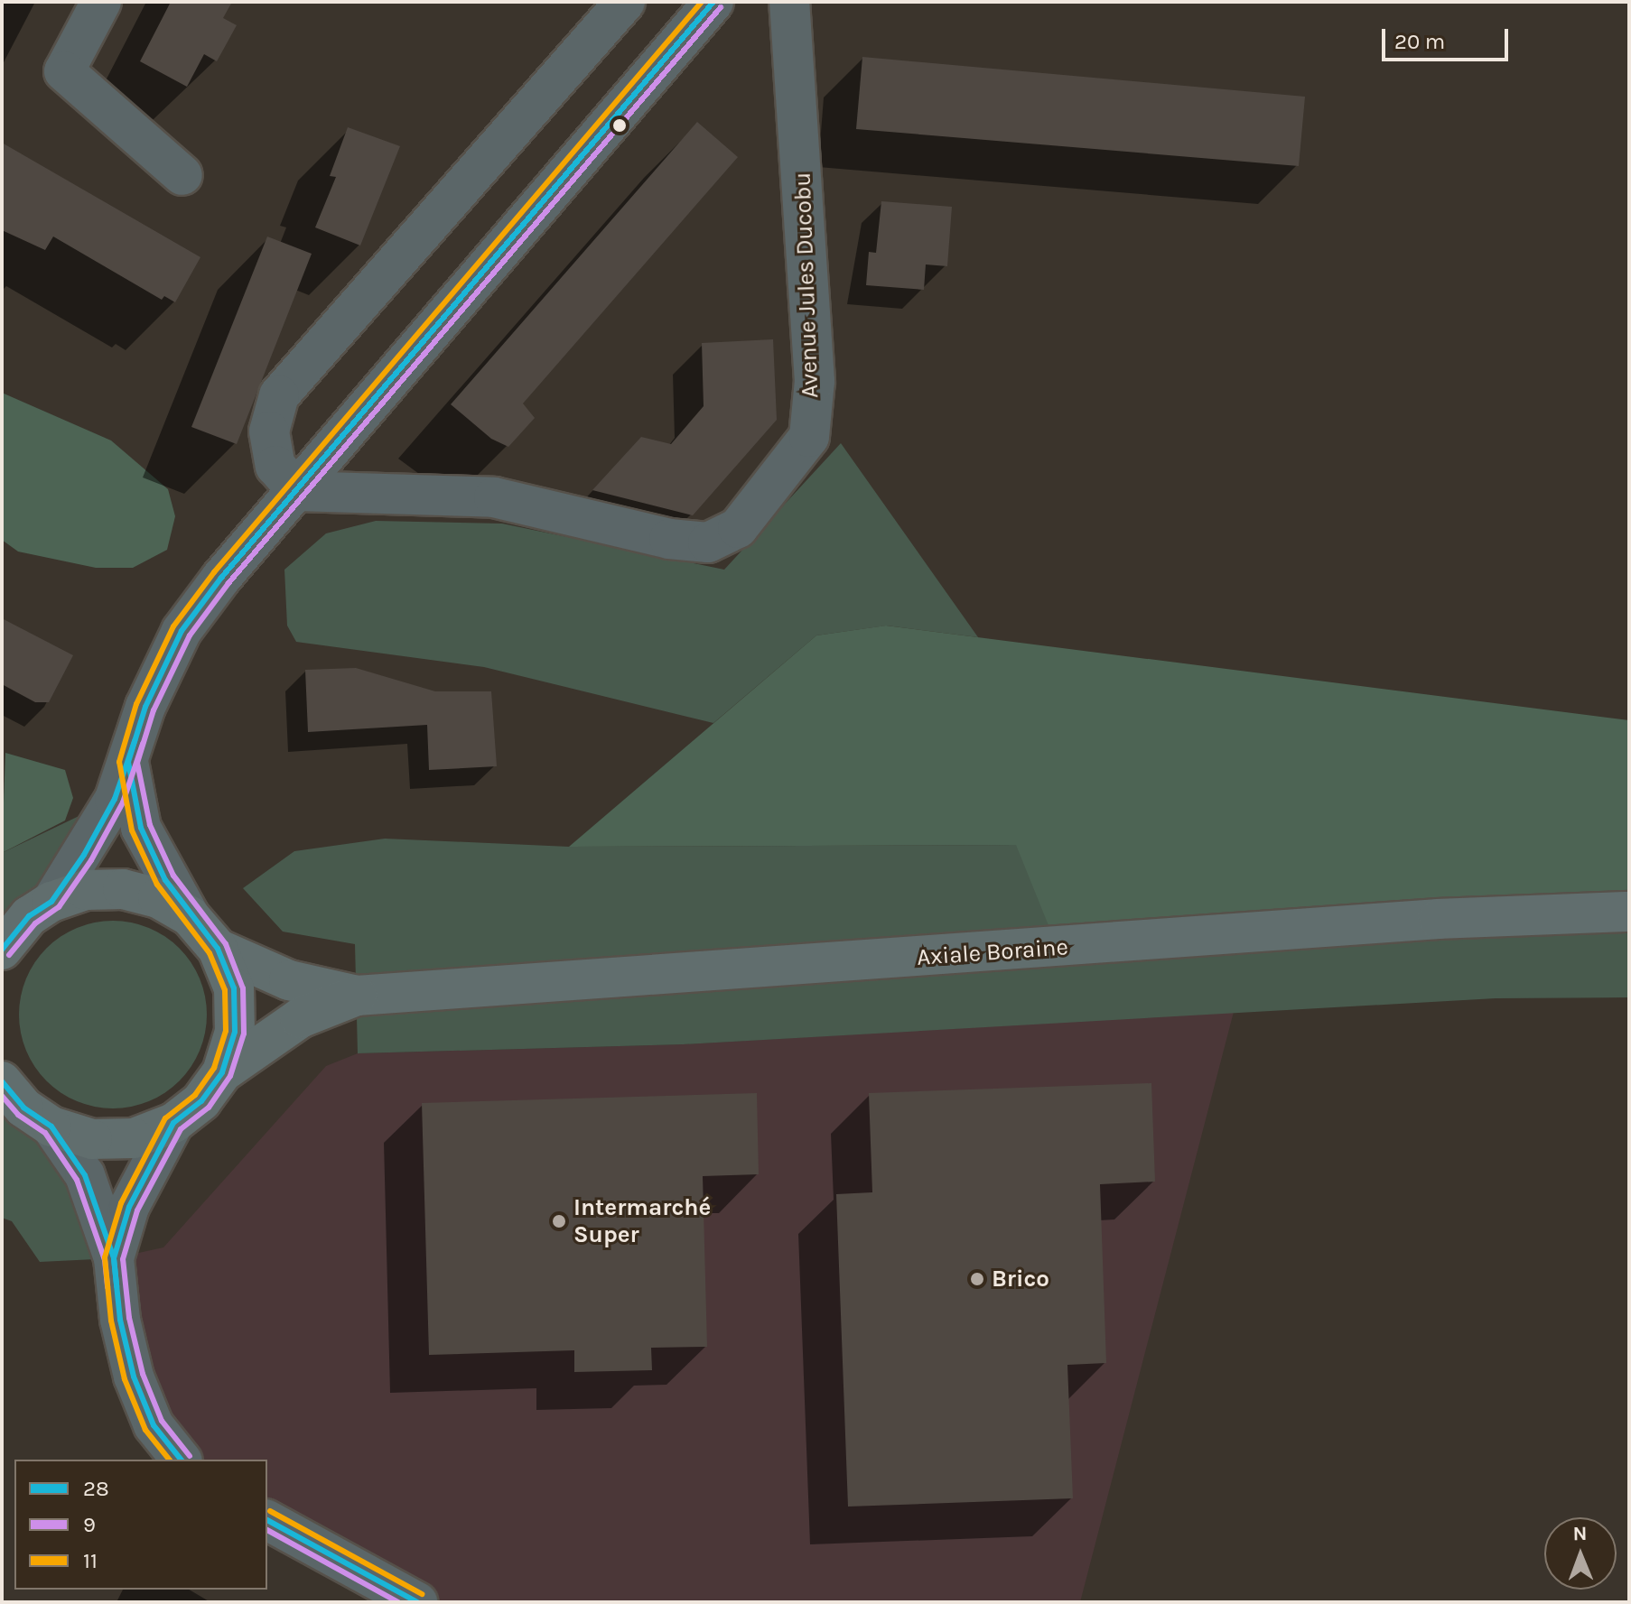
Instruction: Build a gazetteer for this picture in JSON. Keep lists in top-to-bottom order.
{
  "streets": {
    "main road": ["Axiale Boraine"],
    "street": ["Avenue Jules Ducobu"]
  },
  "places": ["Intermarché Super", "Brico"],
  "lines": ["transit line 28", "transit line 11", "transit line 9"],
  "legend": ["28", "9", "11"],
  "scale_bar": "20 m",
  "north": "top"
}
